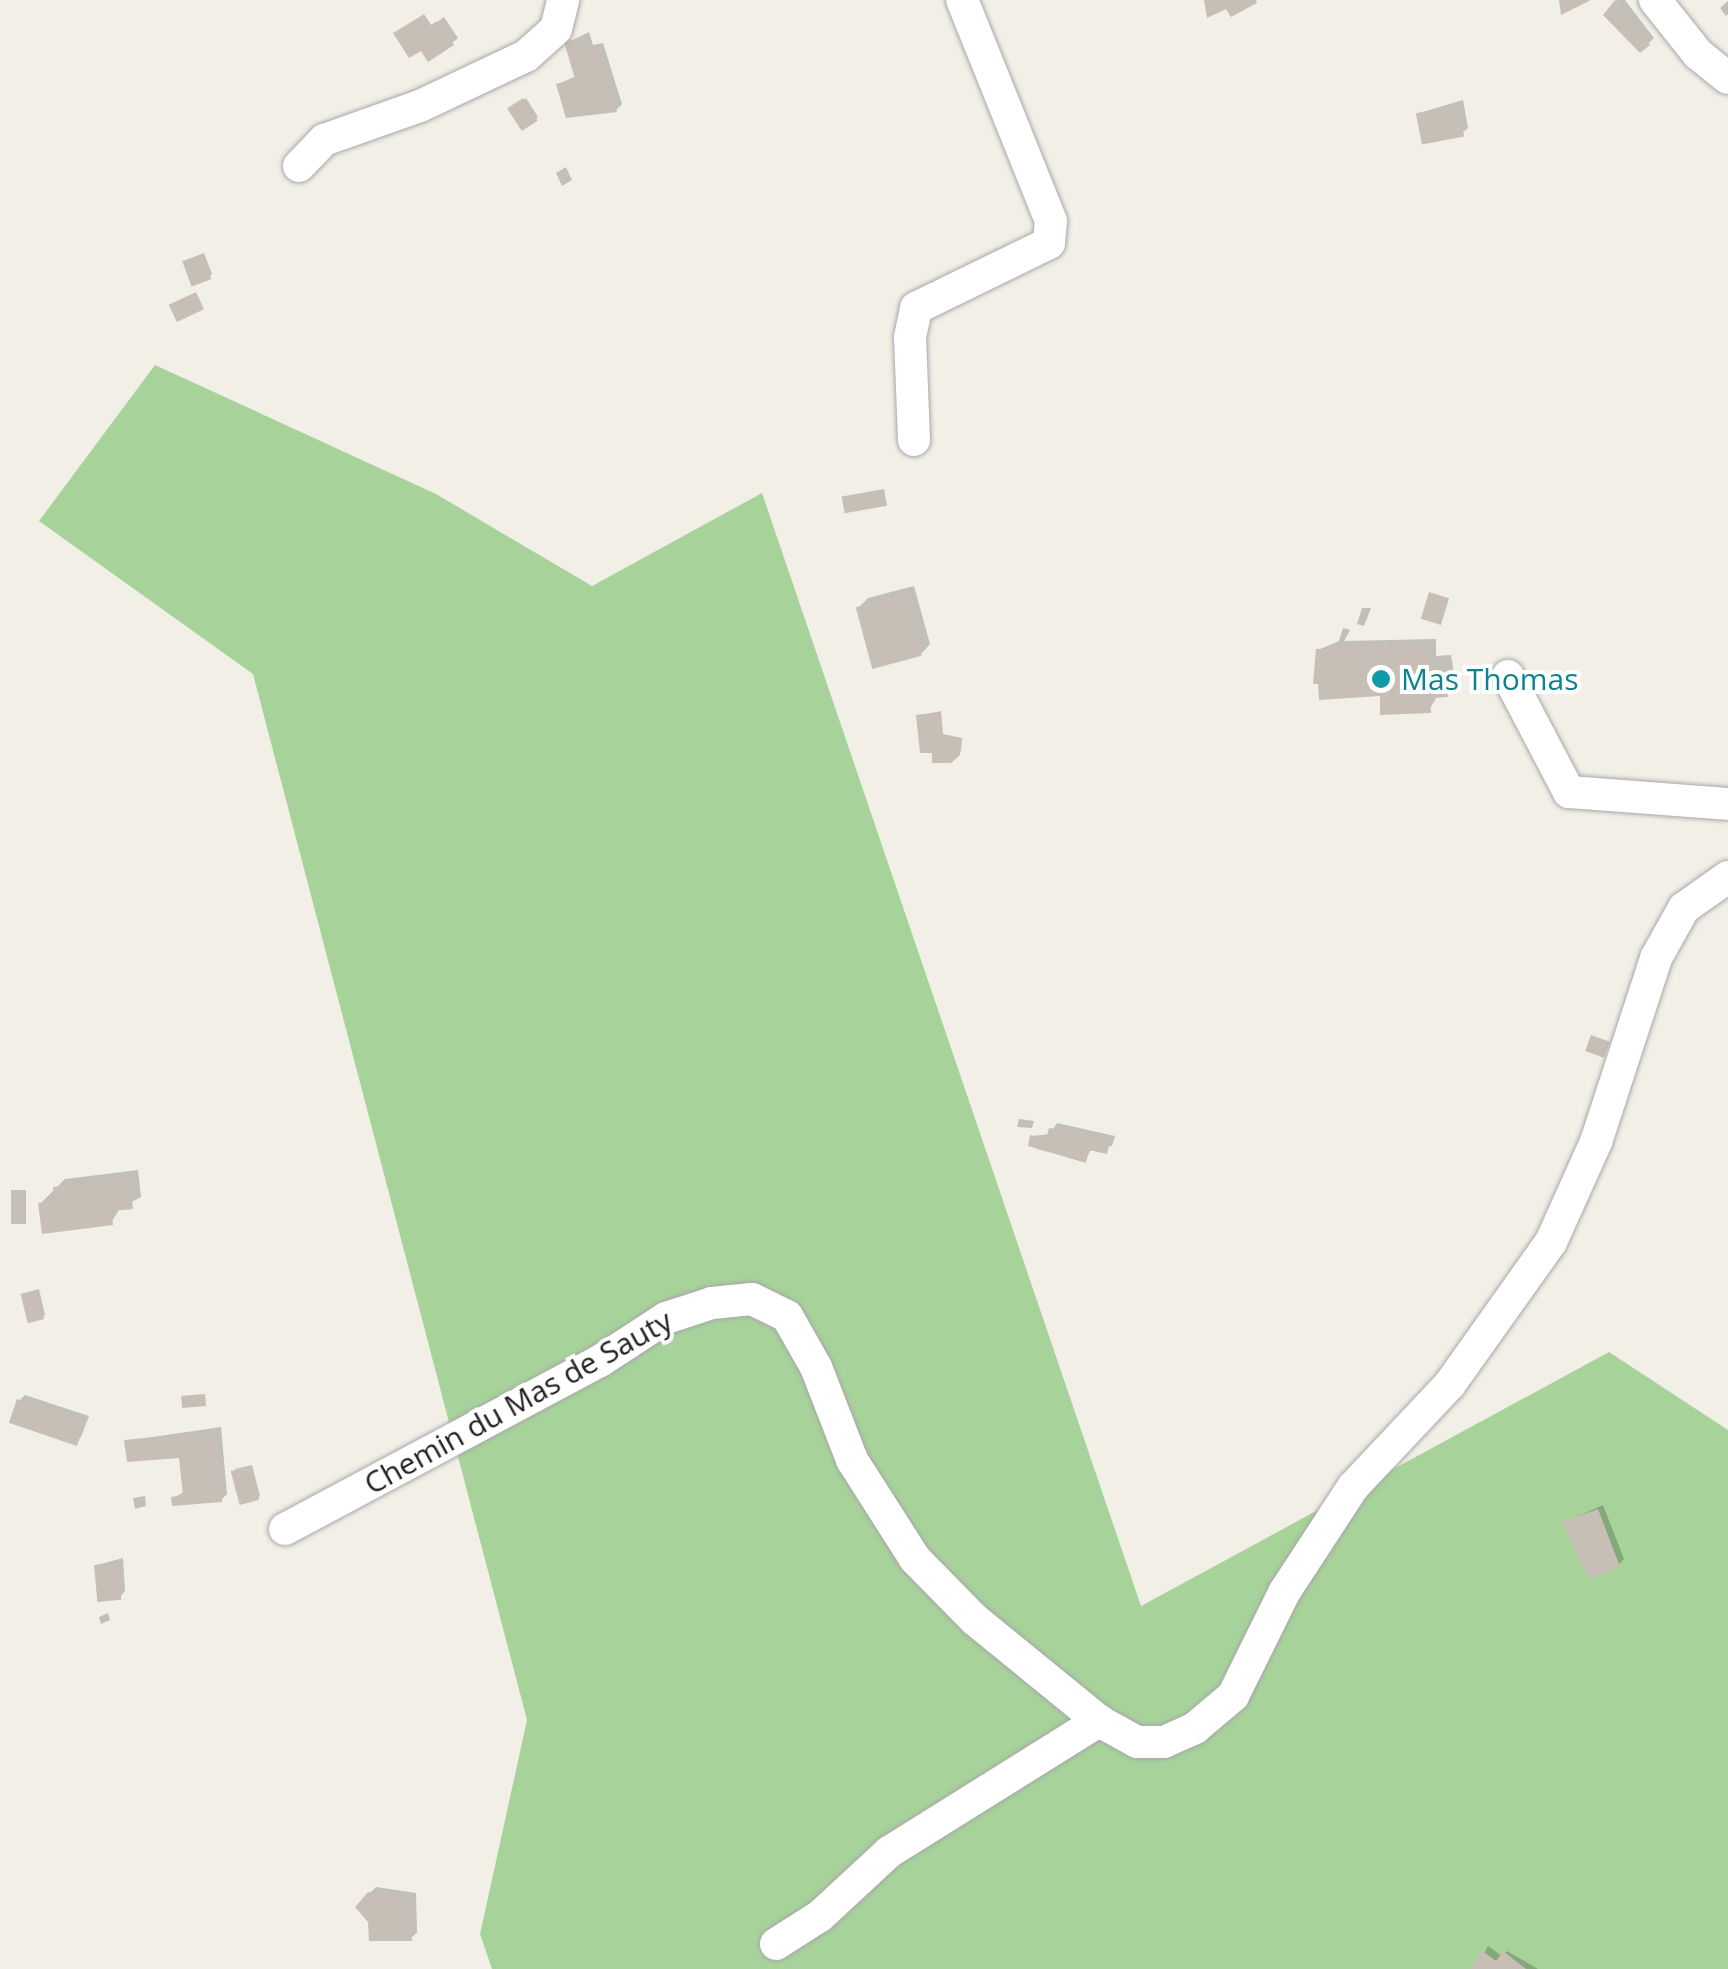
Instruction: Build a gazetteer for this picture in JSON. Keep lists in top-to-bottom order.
{
  "streets": {
    "street": ["Chemin du Mas de Sauty"]
  },
  "places": ["Mas Thomas"]
}
